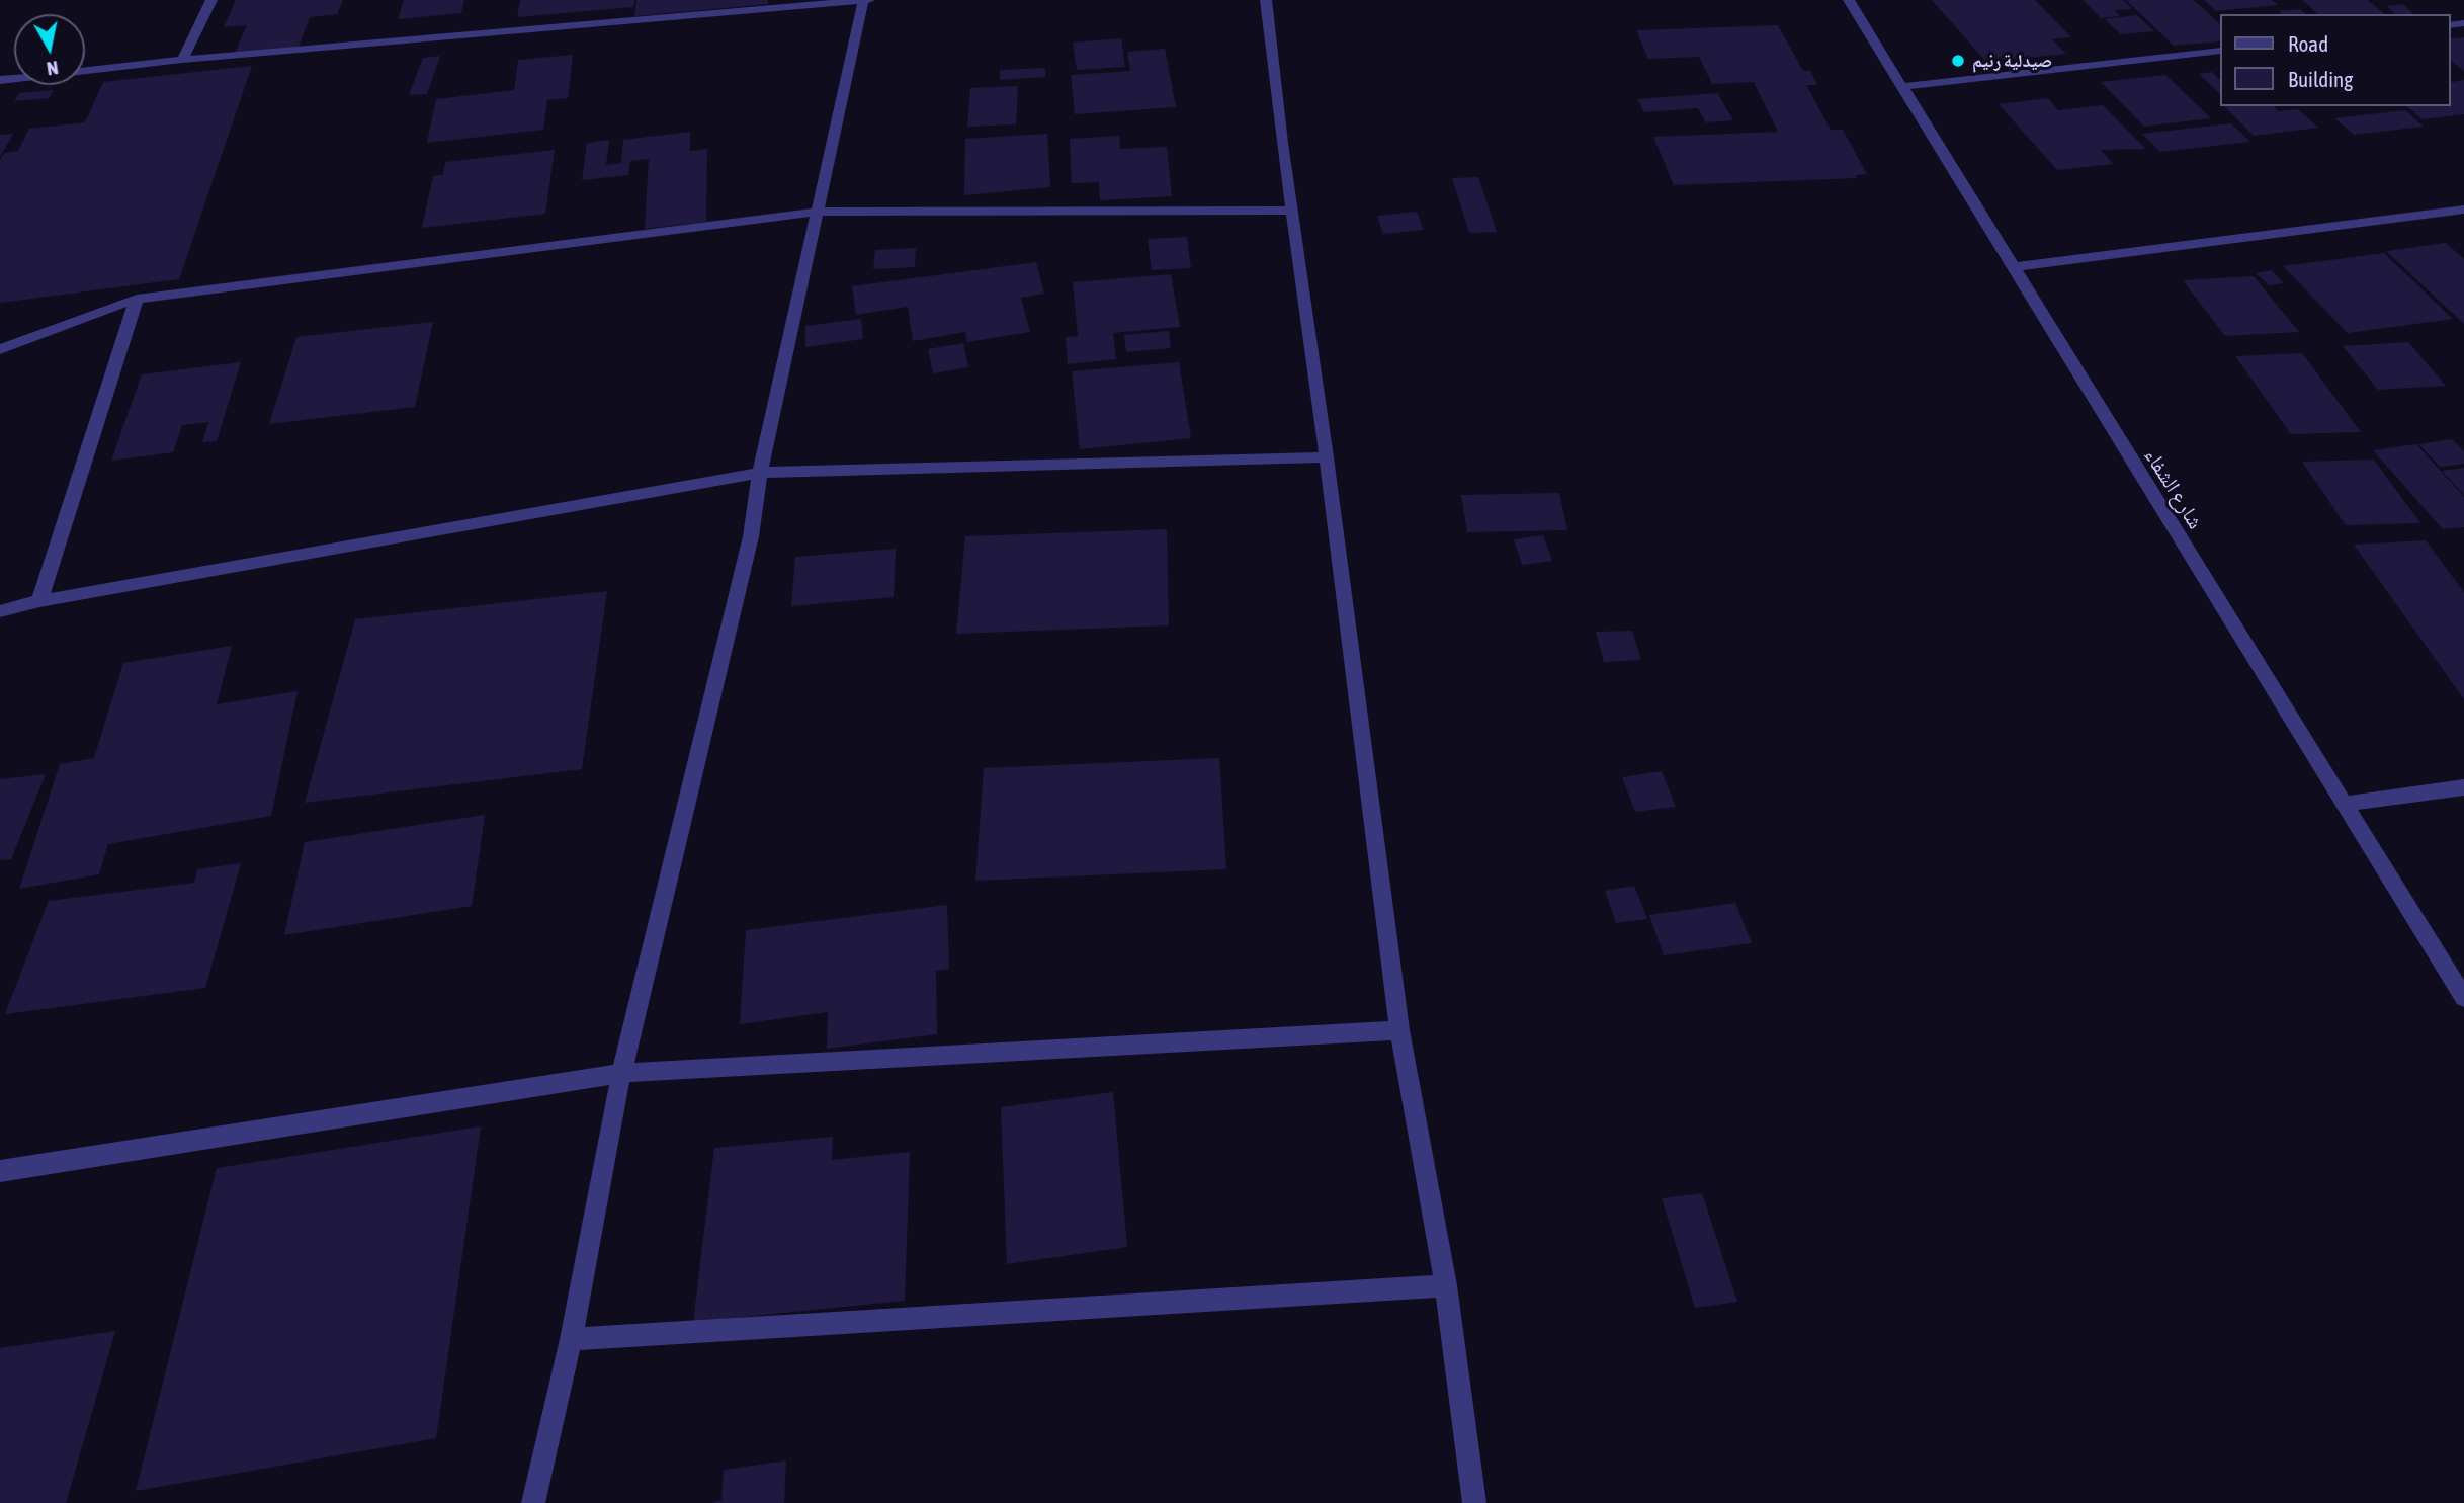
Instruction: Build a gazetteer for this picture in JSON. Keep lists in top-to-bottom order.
{
  "streets": {
    "street": ["شارع الشفاء"]
  },
  "places": ["صيدلية رنيم"],
  "legend": ["Road", "Building"],
  "north": "bottom"
}
